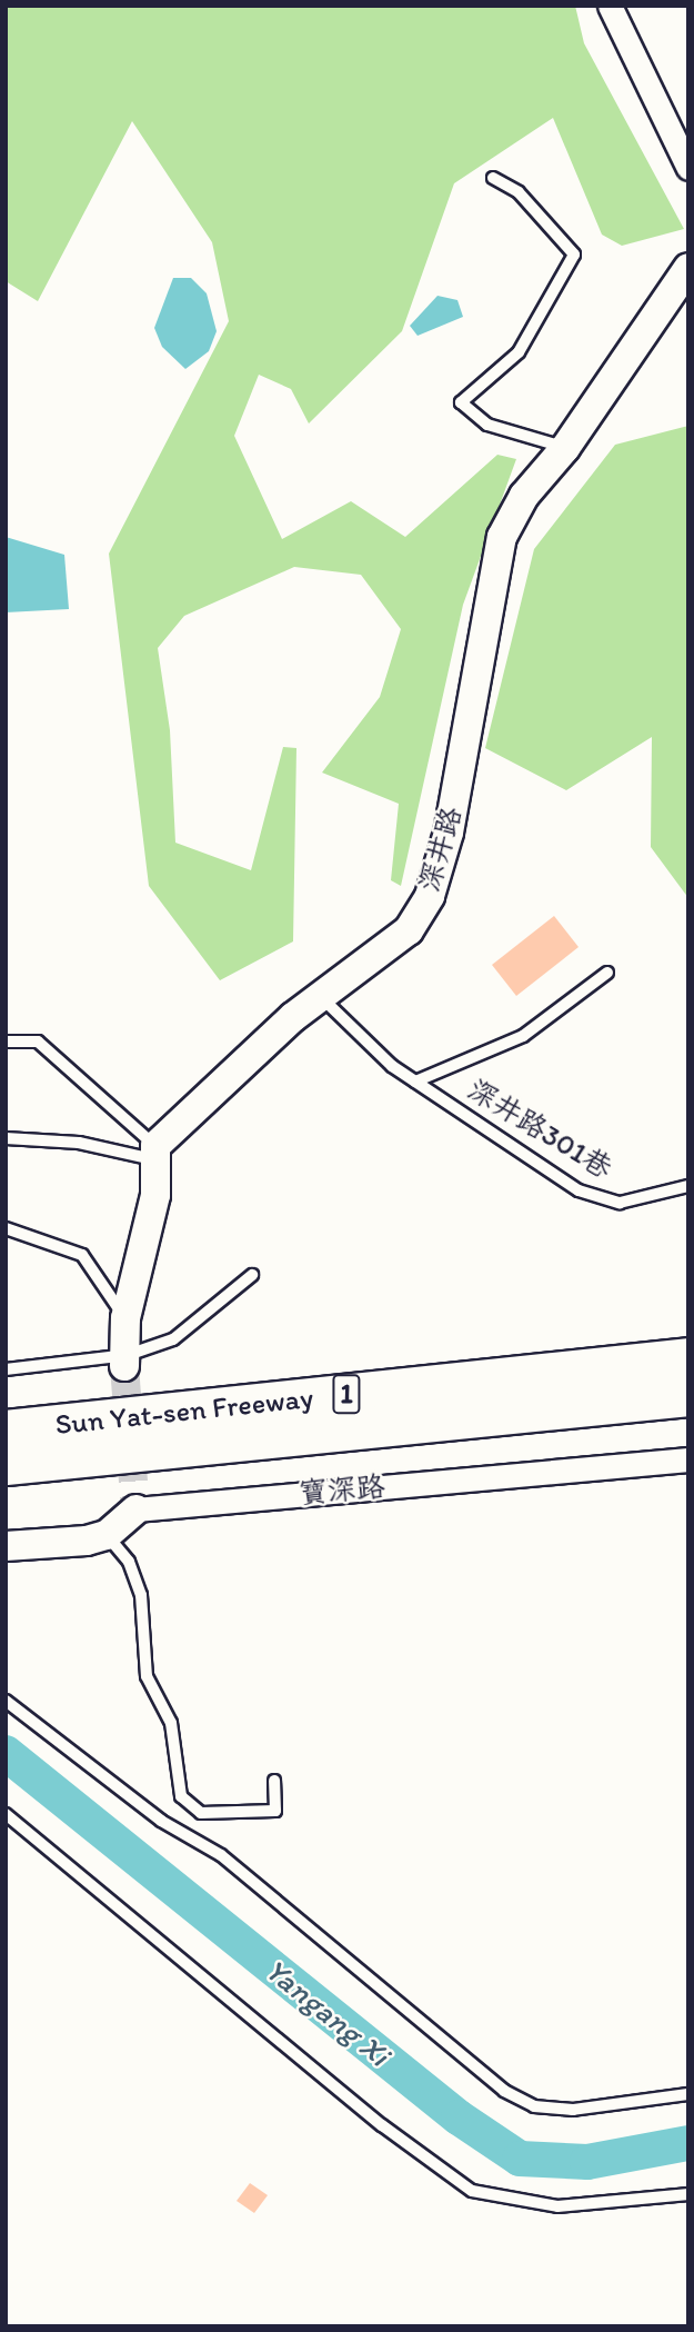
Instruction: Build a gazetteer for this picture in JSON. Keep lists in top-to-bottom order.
{
  "streets": {
    "highway": ["1", "Sun Yat-sen Freeway"],
    "street": ["深井路", "寶深路"],
    "lane": ["深井路301巷"]
  },
  "crossings": [
    ["深井路", "深井路301巷"]
  ],
  "water": ["Yangang Xi"]
}
